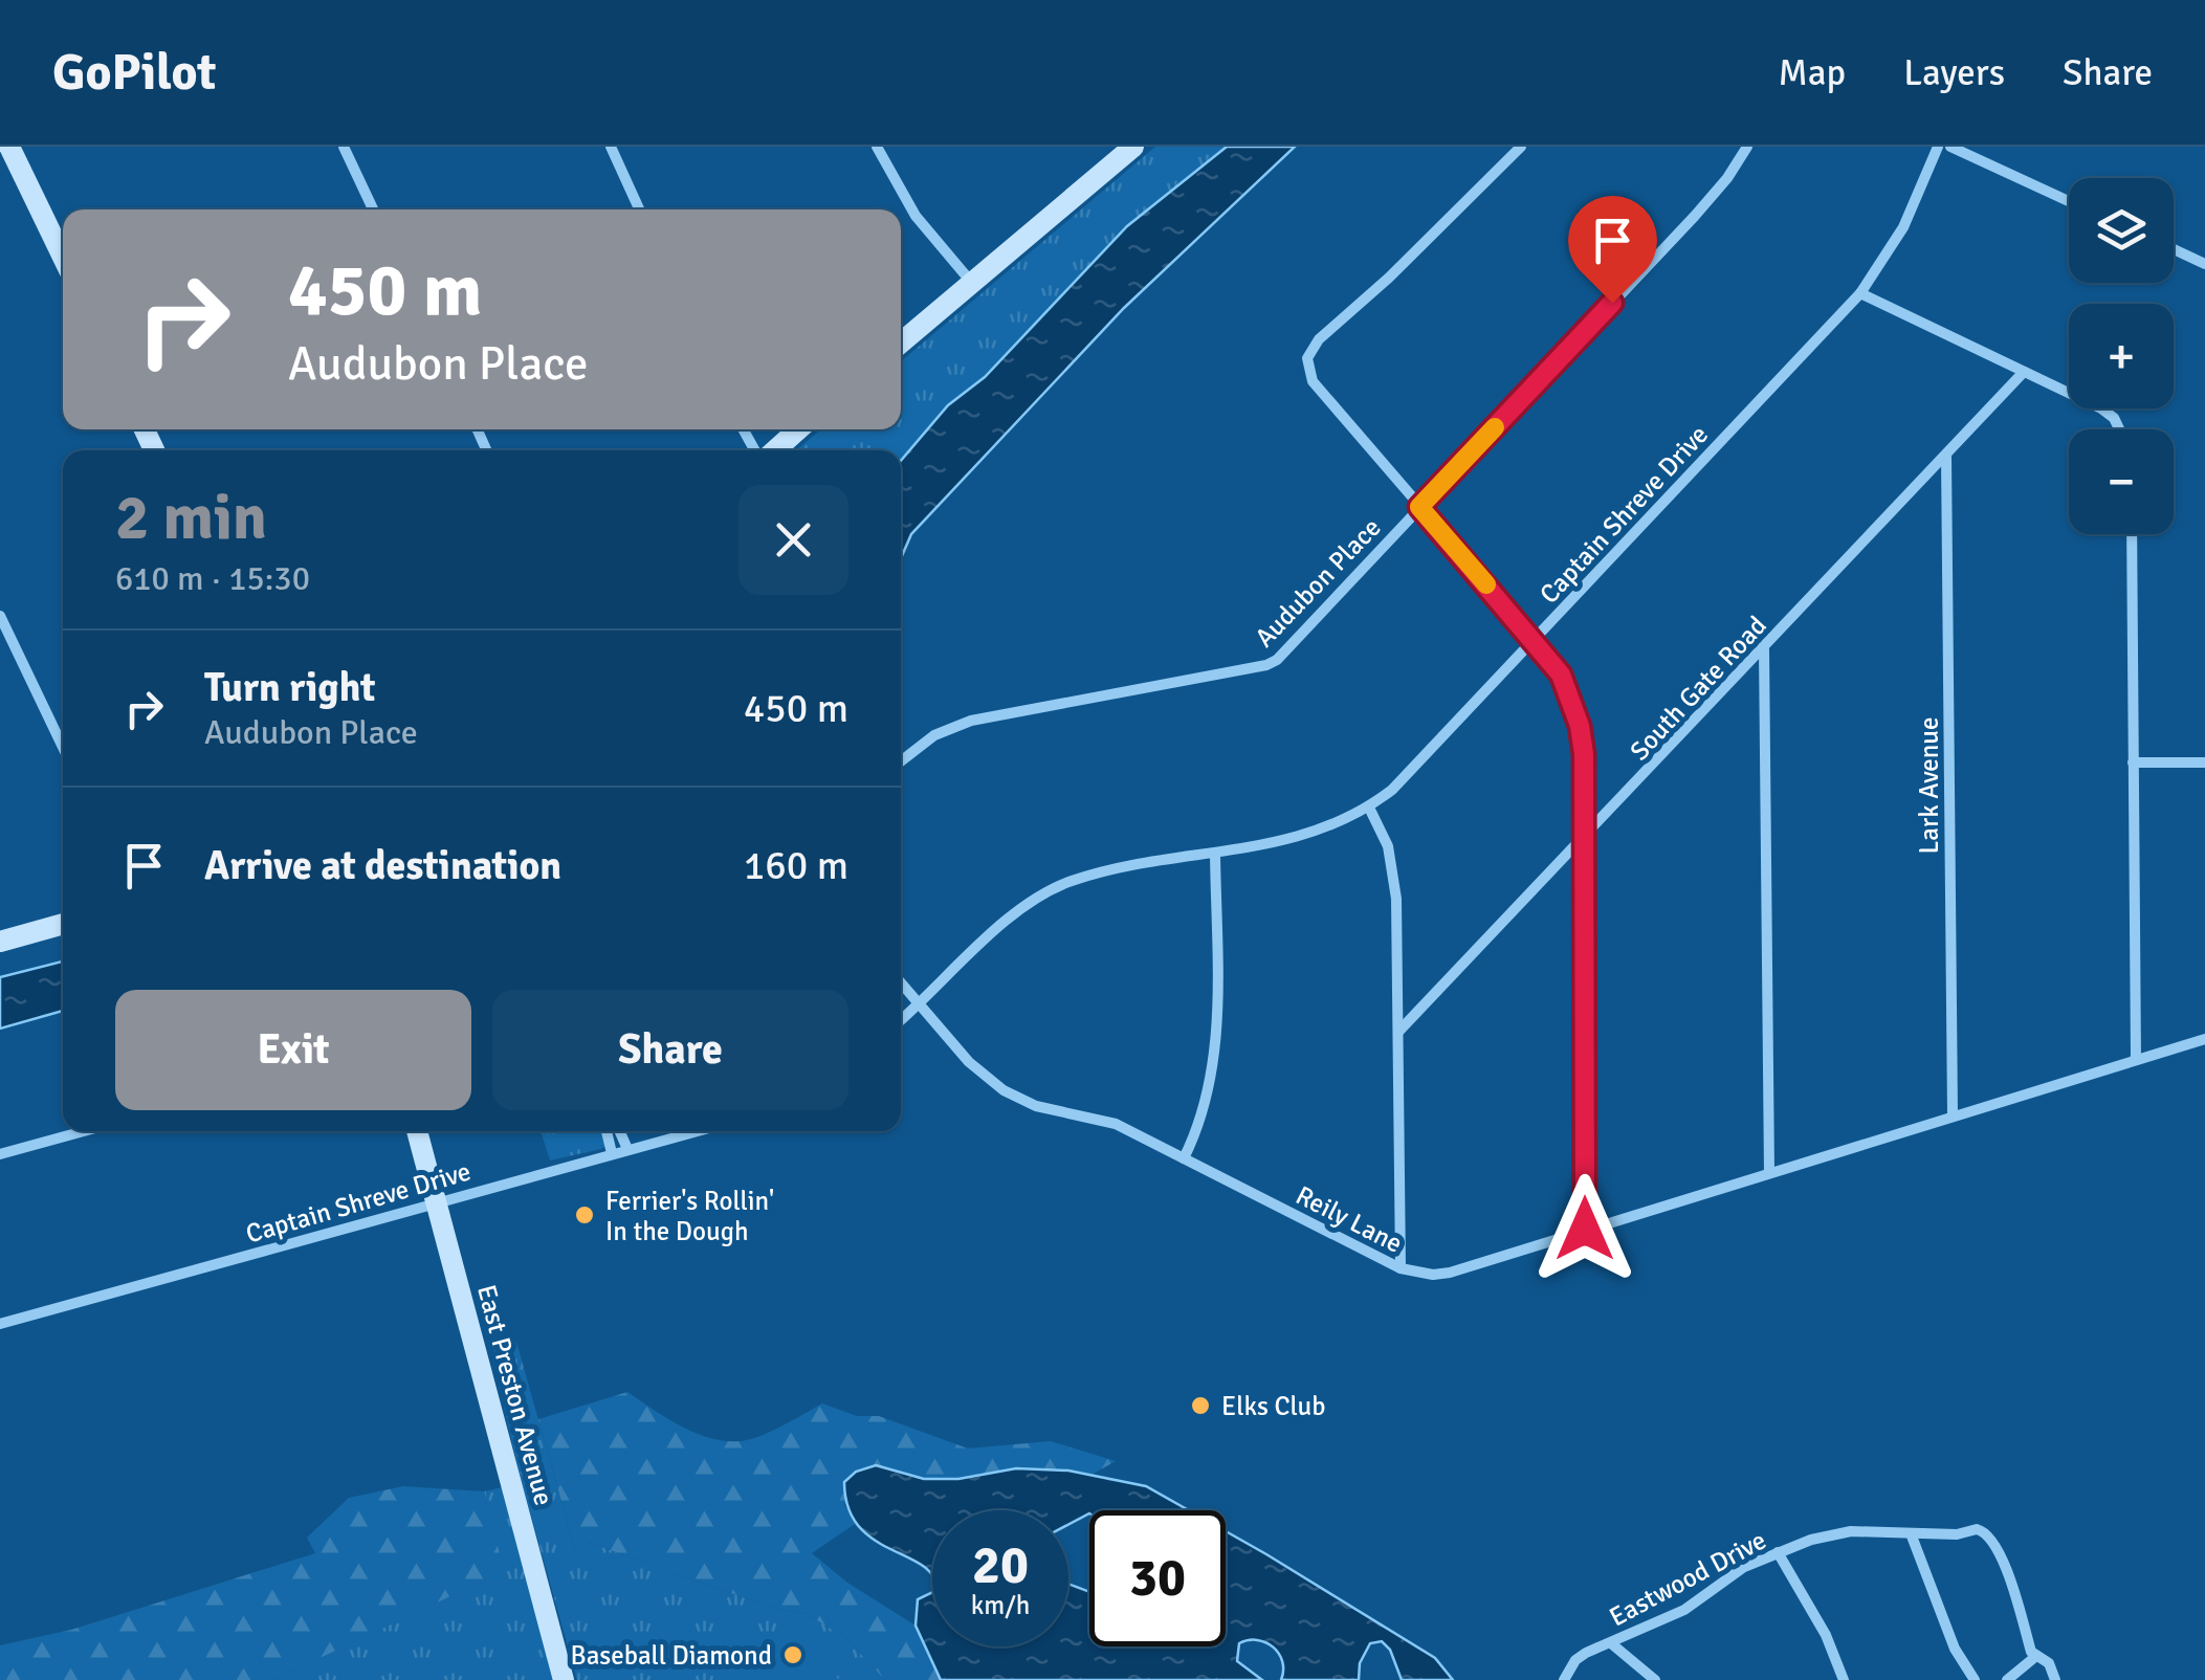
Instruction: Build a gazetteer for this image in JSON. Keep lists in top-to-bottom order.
{
  "streets": {
    "street": [
      "Captain Shreve Drive",
      "Audubon Place",
      "South Gate Road",
      "Lark Avenue",
      "Reily Lane",
      "East Preston Avenue",
      "Eastwood Drive"
    ]
  },
  "crossings": [
    ["Captain Shreve Drive", "Reily Lane"],
    ["Captain Shreve Drive", "East Preston Avenue"],
    ["South Gate Road", "Lark Avenue"],
    ["Lark Avenue", "Reily Lane"]
  ],
  "places": ["Ferrier's Rollin' In the Dough", "Elks Club", "Baseball Diamond"],
  "page": {
    "header": "GoPilot",
    "nav": ["Map", "Layers", "Share"],
    "map_buttons": ["+", "−"],
    "turn": ["450 m", "Audubon Place"],
    "heading": ["2 min", "610 m · 15:30"],
    "list": [
      {
        "name": "Turn right",
        "note": "Audubon Place",
        "value": "450 m"
      },
      {
        "name": "Arrive at destination",
        "value": "160 m"
      }
    ],
    "buttons": ["Exit", "Share"],
    "speed": "20 km/h",
    "limit": "30"
  }
}
